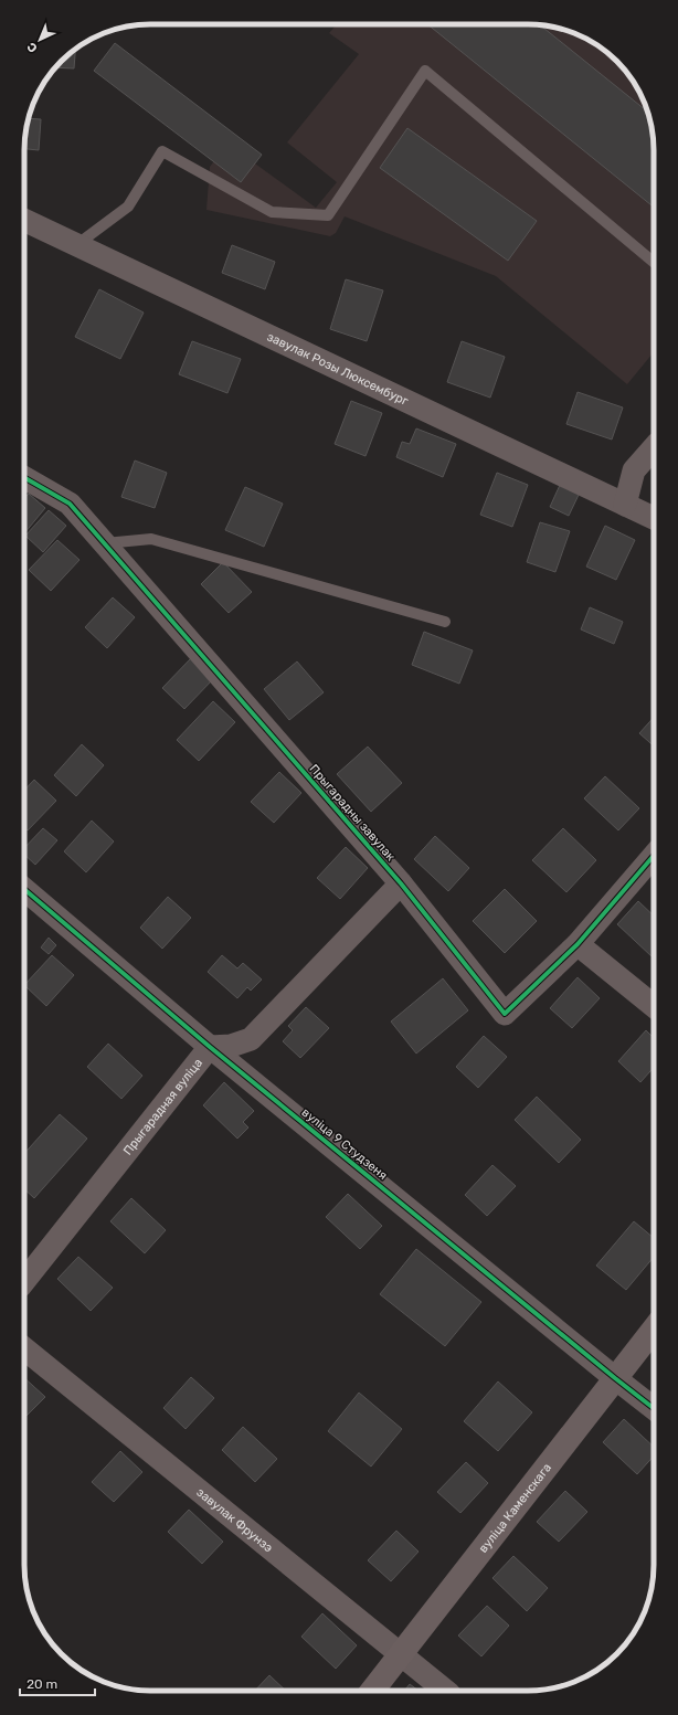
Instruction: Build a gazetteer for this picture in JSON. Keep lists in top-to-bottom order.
{
  "streets": {
    "street": [
      "завулак Розы Люксембург",
      "Прыгарадны завулак",
      "Прыгарадная вуліца",
      "вуліца 9 Студзеня",
      "вуліца Каменскага",
      "завулак Фрунзэ"
    ]
  },
  "crossings": [
    ["Прыгарадны завулак", "Прыгарадная вуліца"],
    ["Прыгарадная вуліца", "вуліца 9 Студзеня"],
    ["вуліца 9 Студзеня", "вуліца Каменскага"],
    ["вуліца Каменскага", "завулак Фрунзэ"]
  ],
  "scale_bar": "20 m",
  "north": "bottom left"
}
